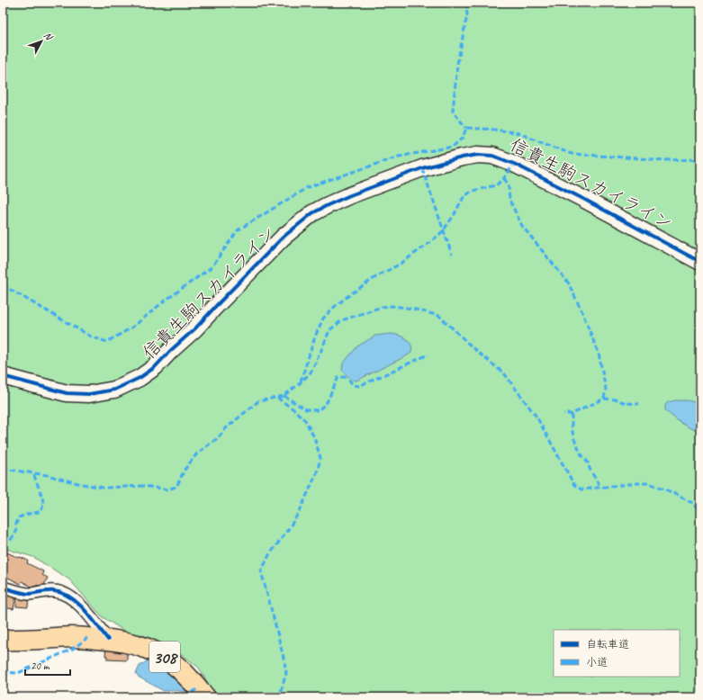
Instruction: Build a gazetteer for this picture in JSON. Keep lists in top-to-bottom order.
{
  "streets": {
    "highway": ["308"],
    "street": ["信貴生駒スカイライン"]
  },
  "legend": ["自転車道", "小道"],
  "scale_bar": "20 m",
  "north": "top right"
}
